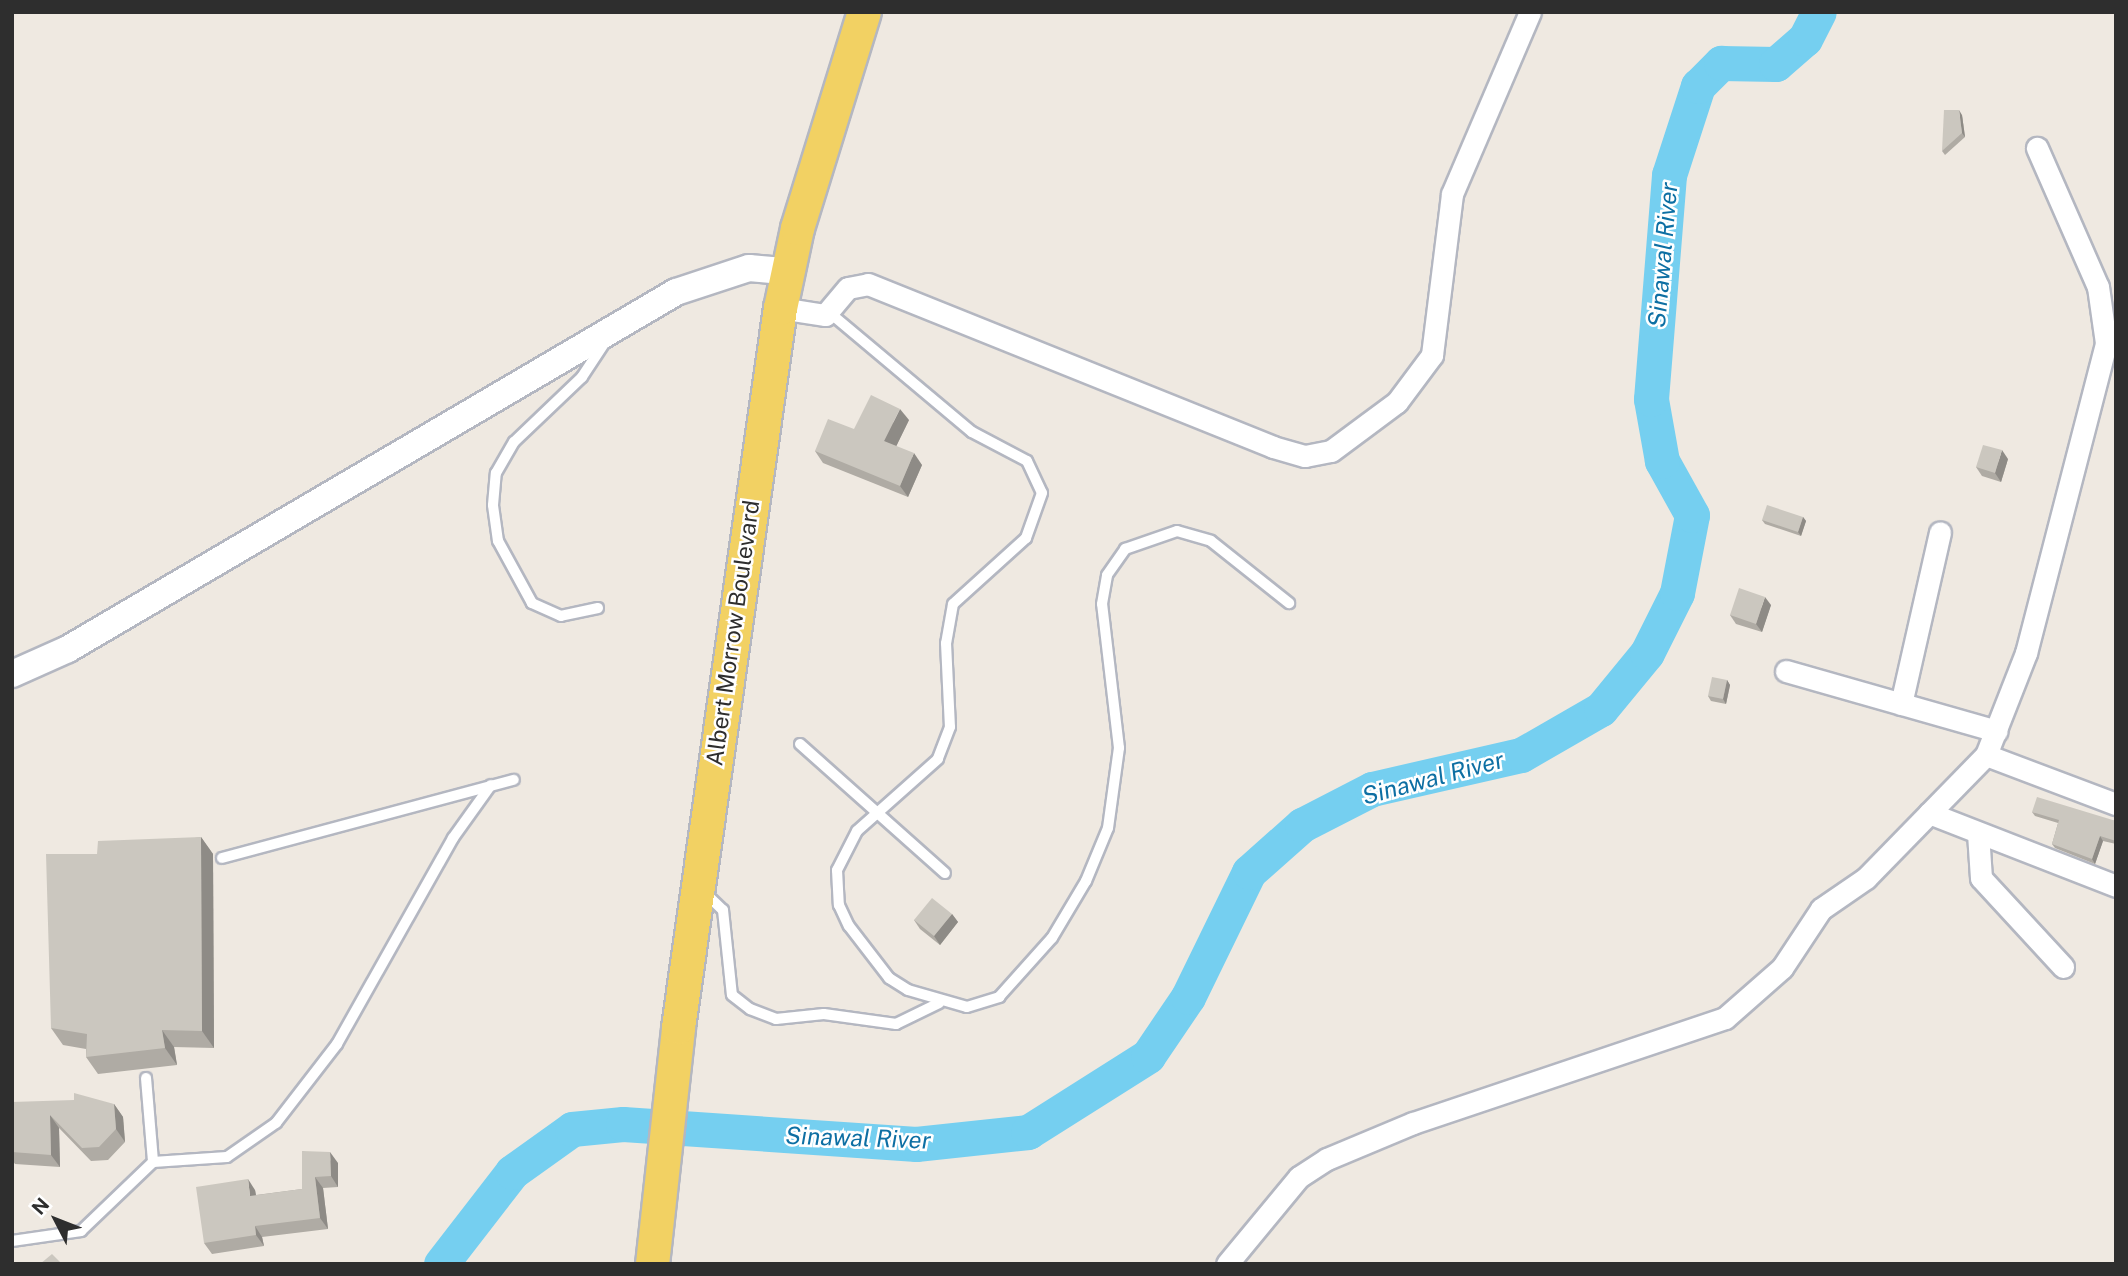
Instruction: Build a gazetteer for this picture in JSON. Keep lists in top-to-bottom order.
{
  "streets": {
    "main road": ["Albert Morrow Boulevard"]
  },
  "water": ["Sinawal River"],
  "north": "top left"
}
